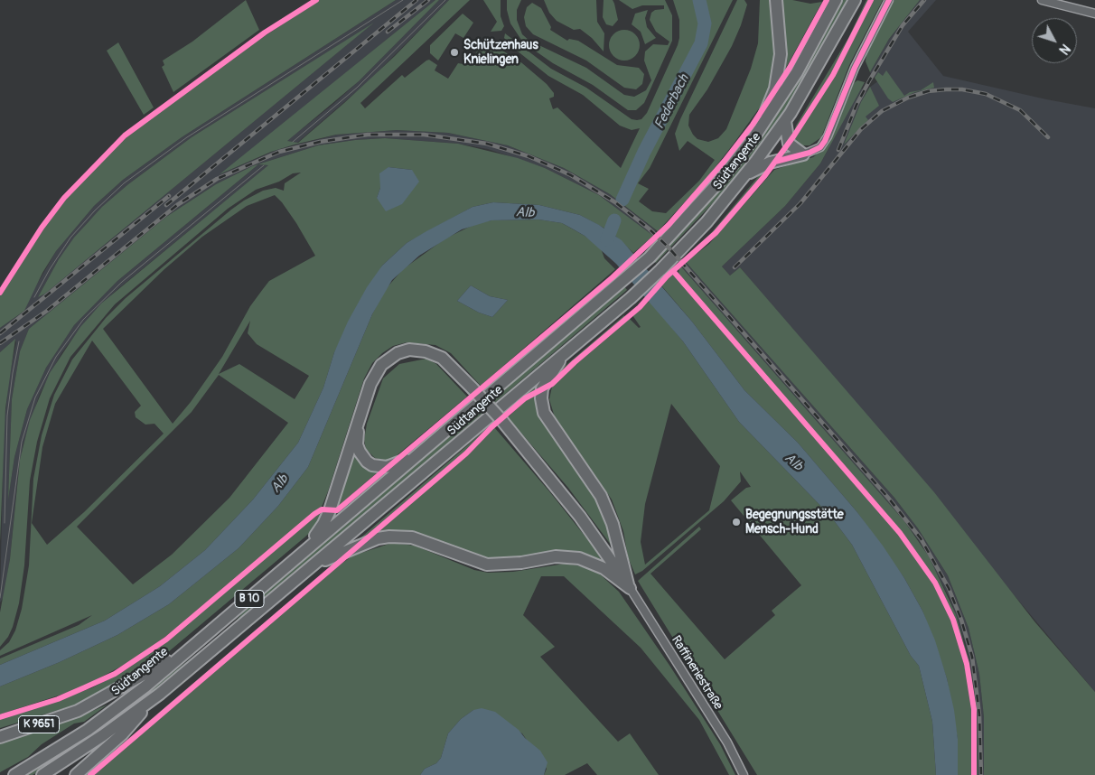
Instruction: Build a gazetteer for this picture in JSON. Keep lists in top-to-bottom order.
{
  "streets": {
    "highway": ["Südtangente", "B 10", "K 9651"],
    "street": ["Raffineriestraße"]
  },
  "crossings": [
    ["Südtangente", "K 9651"]
  ],
  "water": ["Federbach", "Alb"],
  "places": ["Schützenhaus Knielingen", "Begegnungsstätte Mensch-Hund"],
  "north": "bottom right"
}
